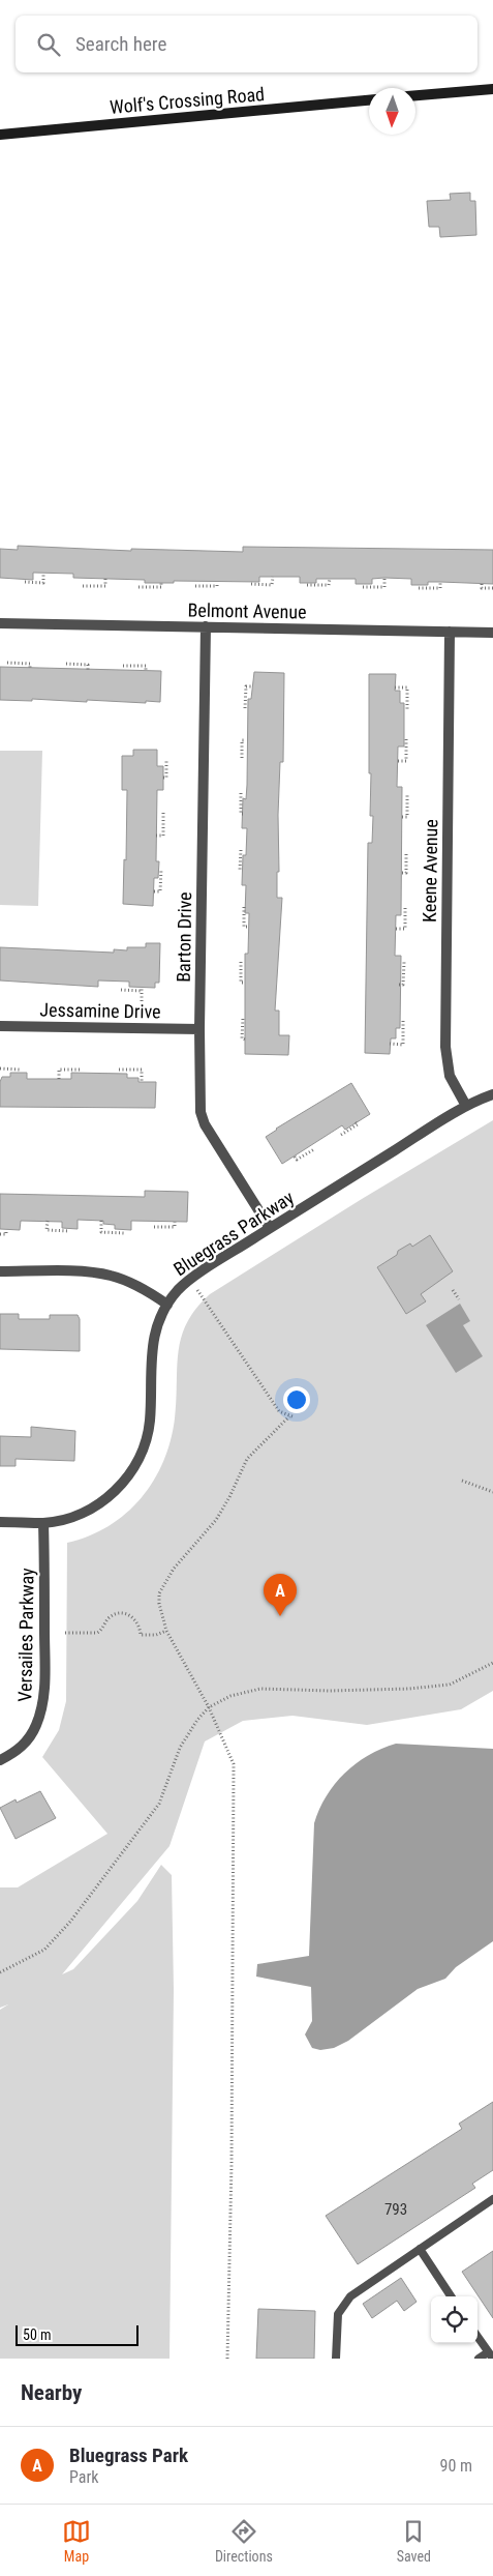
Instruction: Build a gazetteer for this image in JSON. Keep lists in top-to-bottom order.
{
  "streets": {
    "main road": ["Wolf's Crossing Road"],
    "street": [
      "Belmont Avenue",
      "Keene Avenue",
      "Barton Drive",
      "Jessamine Drive",
      "Bluegrass Parkway",
      "Versailes Parkway"
    ]
  },
  "crossings": [
    ["Belmont Avenue", "Keene Avenue"],
    ["Belmont Avenue", "Barton Drive"],
    ["Keene Avenue", "Bluegrass Parkway"],
    ["Barton Drive", "Jessamine Drive"],
    ["Barton Drive", "Bluegrass Parkway"],
    ["Bluegrass Parkway", "Versailes Parkway"]
  ],
  "house_numbers": ["793"],
  "scale_bar": "50 m",
  "north": "bottom",
  "page": {
    "search": "Search here",
    "pins": "A",
    "scale": "50 m",
    "heading": "Nearby",
    "list": [
      {
        "mark": "A",
        "name": "Bluegrass Park",
        "note": "Park",
        "value": "90 m"
      }
    ],
    "nav": ["Map", "Directions", "Saved"]
  }
}
